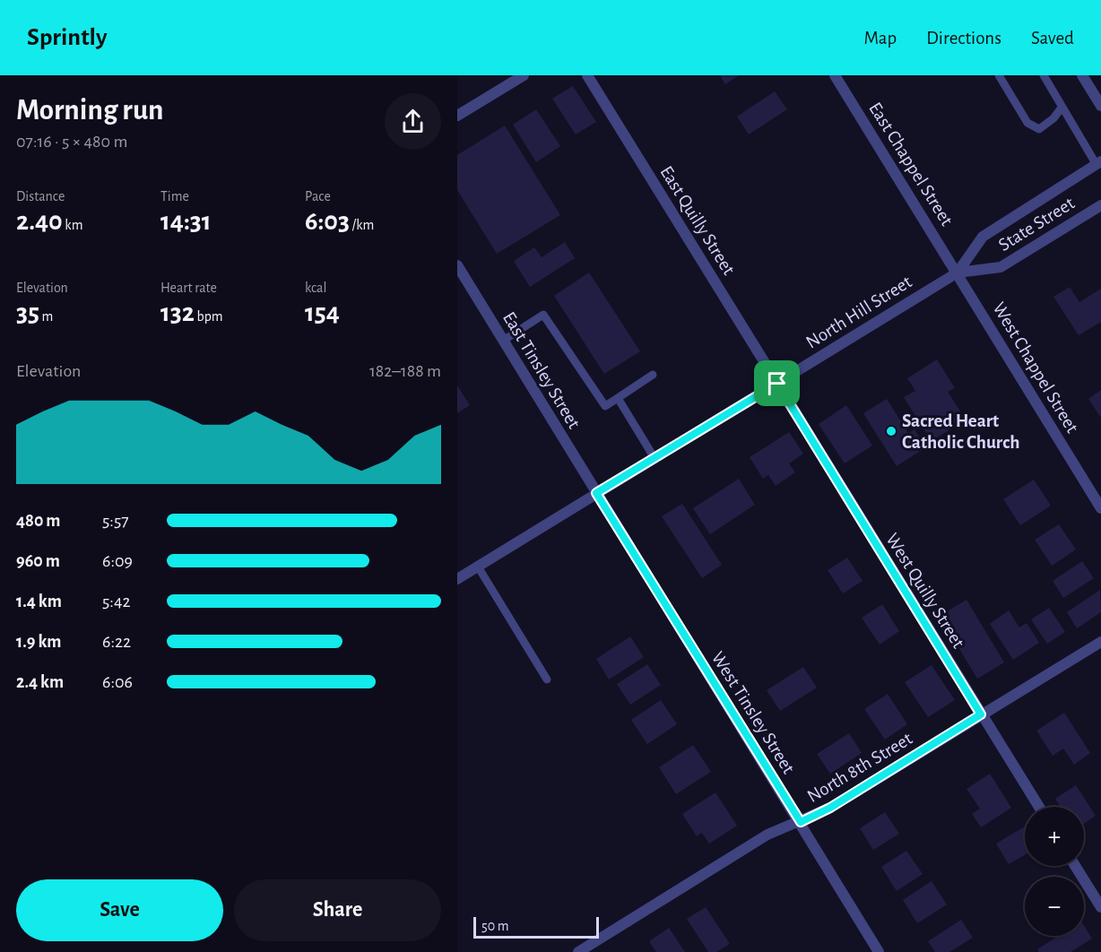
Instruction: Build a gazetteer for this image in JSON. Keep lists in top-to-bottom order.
{
  "streets": {
    "street": [
      "East Chappel Street",
      "East Quilly Street",
      "State Street",
      "North Hill Street",
      "West Chappel Street",
      "East Tinsley Street",
      "West Quilly Street",
      "West Tinsley Street",
      "North 8th Street"
    ]
  },
  "crossings": [
    ["East Chappel Street", "State Street"],
    ["East Chappel Street", "North Hill Street"],
    ["East Chappel Street", "West Chappel Street"],
    ["East Quilly Street", "North Hill Street"],
    ["East Quilly Street", "West Quilly Street"],
    ["State Street", "North Hill Street"],
    ["State Street", "West Chappel Street"],
    ["North Hill Street", "West Chappel Street"],
    ["North Hill Street", "East Tinsley Street"],
    ["North Hill Street", "West Quilly Street"],
    ["North Hill Street", "West Tinsley Street"],
    ["East Tinsley Street", "West Tinsley Street"],
    ["West Quilly Street", "North 8th Street"],
    ["West Tinsley Street", "North 8th Street"]
  ],
  "places": ["Sacred Heart Catholic Church"],
  "scale_bar": "50 m",
  "page": {
    "header": "Sprintly",
    "nav": ["Map", "Directions", "Saved"],
    "heading": ["Morning run", "07:16 · 5 × 480 m"],
    "stats": [
      ["Distance", "2.40 km"],
      ["Time", "14:31"],
      ["Pace", "6:03 /km"],
      ["Elevation", "35 m"],
      ["Heart rate", "132 bpm"],
      ["kcal", "154"]
    ],
    "chart": ["Elevation", "182–188 m"],
    "list": [
      {
        "name": "480 m",
        "note": "5:57"
      },
      {
        "name": "960 m",
        "note": "6:09"
      },
      {
        "name": "1.4 km",
        "note": "5:42"
      },
      {
        "name": "1.9 km",
        "note": "6:22"
      },
      {
        "name": "2.4 km",
        "note": "6:06"
      }
    ],
    "map_buttons": ["+", "−"],
    "buttons": ["Save", "Share"],
    "scale": "50 m"
  }
}
